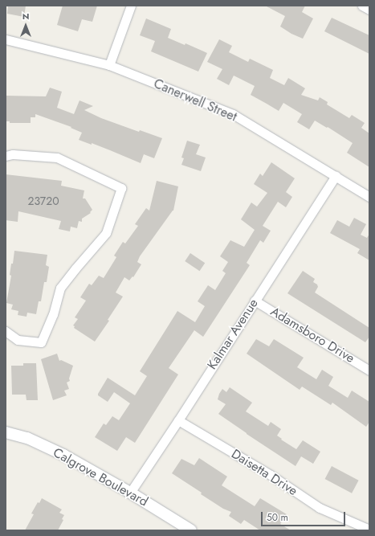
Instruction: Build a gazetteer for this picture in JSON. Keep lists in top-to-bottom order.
{
  "streets": {
    "street": [
      "Canerwell Street",
      "Kalmar Avenue",
      "Adamsboro Drive",
      "Daisetta Drive",
      "Calgrove Boulevard"
    ]
  },
  "crossings": [
    ["Canerwell Street", "Kalmar Avenue"],
    ["Kalmar Avenue", "Adamsboro Drive"],
    ["Kalmar Avenue", "Daisetta Drive"],
    ["Kalmar Avenue", "Calgrove Boulevard"]
  ],
  "house_numbers": ["23720"],
  "scale_bar": "50 m",
  "north": "top"
}
